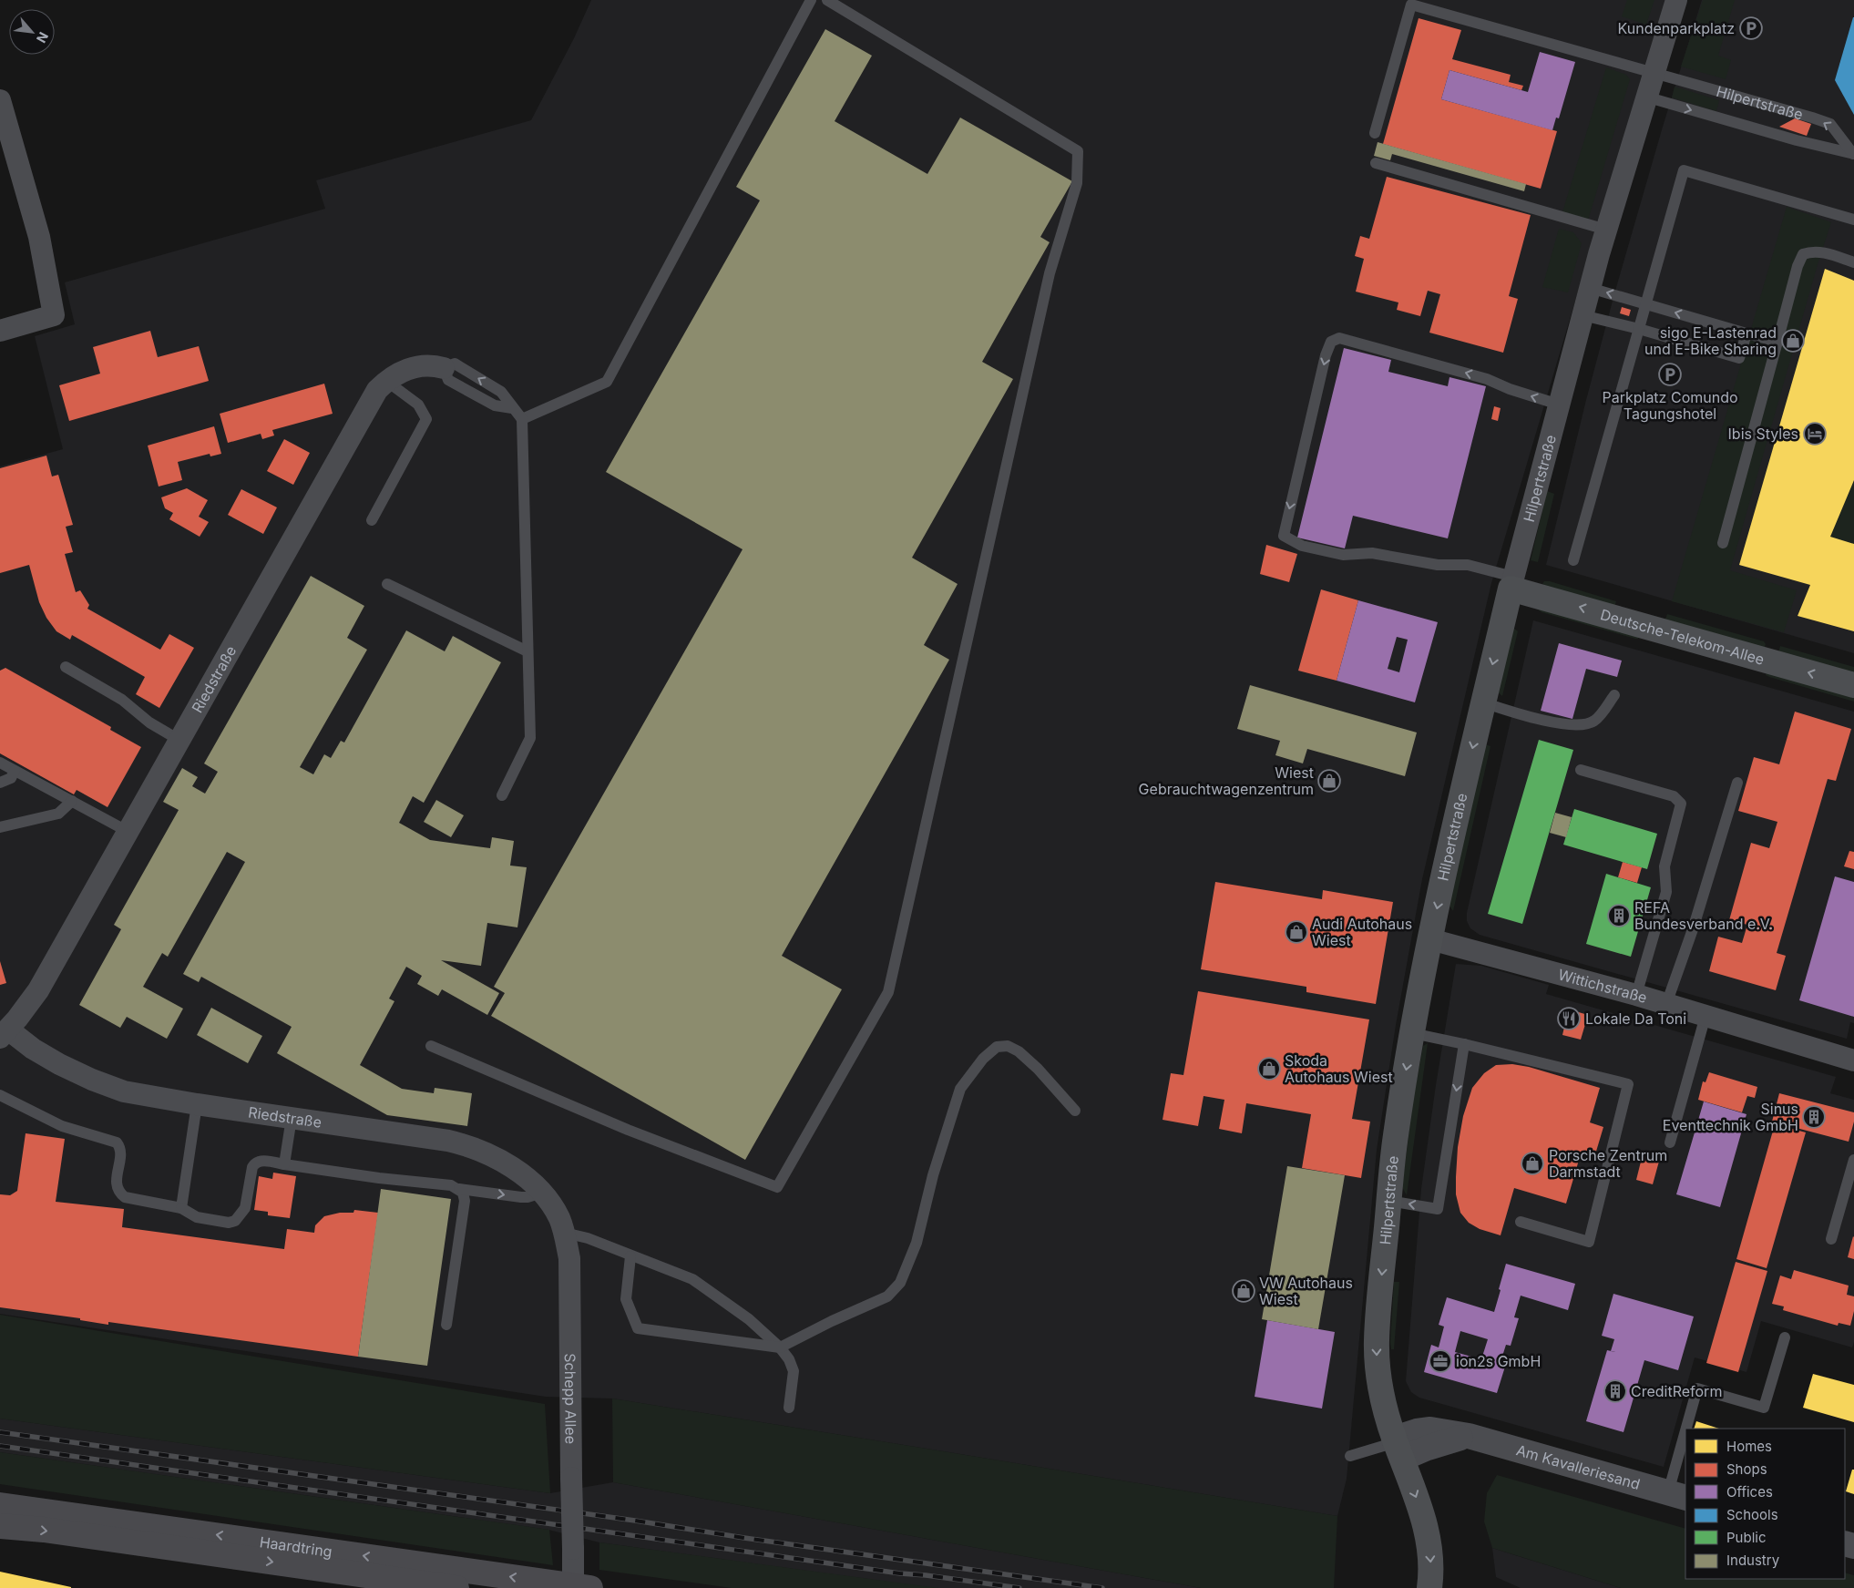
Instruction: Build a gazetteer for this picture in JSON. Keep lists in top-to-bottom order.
{
  "streets": {
    "main road": ["Hilpertstraße", "Deutsche-Telekom-Allee", "Haardtring"],
    "street": [
      "Riedstraße",
      "Wittichstraße",
      "Schepp Allee",
      "Am Kavalleriesand"
    ]
  },
  "crossings": [
    ["Hilpertstraße", "Deutsche-Telekom-Allee"],
    ["Hilpertstraße", "Wittichstraße"],
    ["Hilpertstraße", "Am Kavalleriesand"],
    ["Riedstraße", "Schepp Allee"],
    ["Schepp Allee", "Haardtring"]
  ],
  "one_way": ["Deutsche-Telekom-Allee"],
  "places": {
    "parking": ["Kundenparkplatz", "Parkplatz Comundo Tagungshotel"],
    "shop": [
      "sigo E-Lastenrad und E-Bike Sharing",
      "Wiest Gebrauchtwagenzentrum",
      "Audi Autohaus Wiest",
      "Skoda Autohaus Wiest",
      "Porsche Zentrum Darmstadt",
      "VW Autohaus Wiest"
    ],
    "hotel": ["Ibis Styles"],
    "building": ["REFA Bundesverband e.V.", "Sinus Eventtechnik GmbH", "CreditReform"],
    "restaurant": ["Lokale Da Toni"],
    "office": ["ion2s GmbH"]
  },
  "legend": [
    "Homes",
    "Shops",
    "Offices",
    "Schools",
    "Public",
    "Industry"
  ],
  "north": "bottom right"
}
